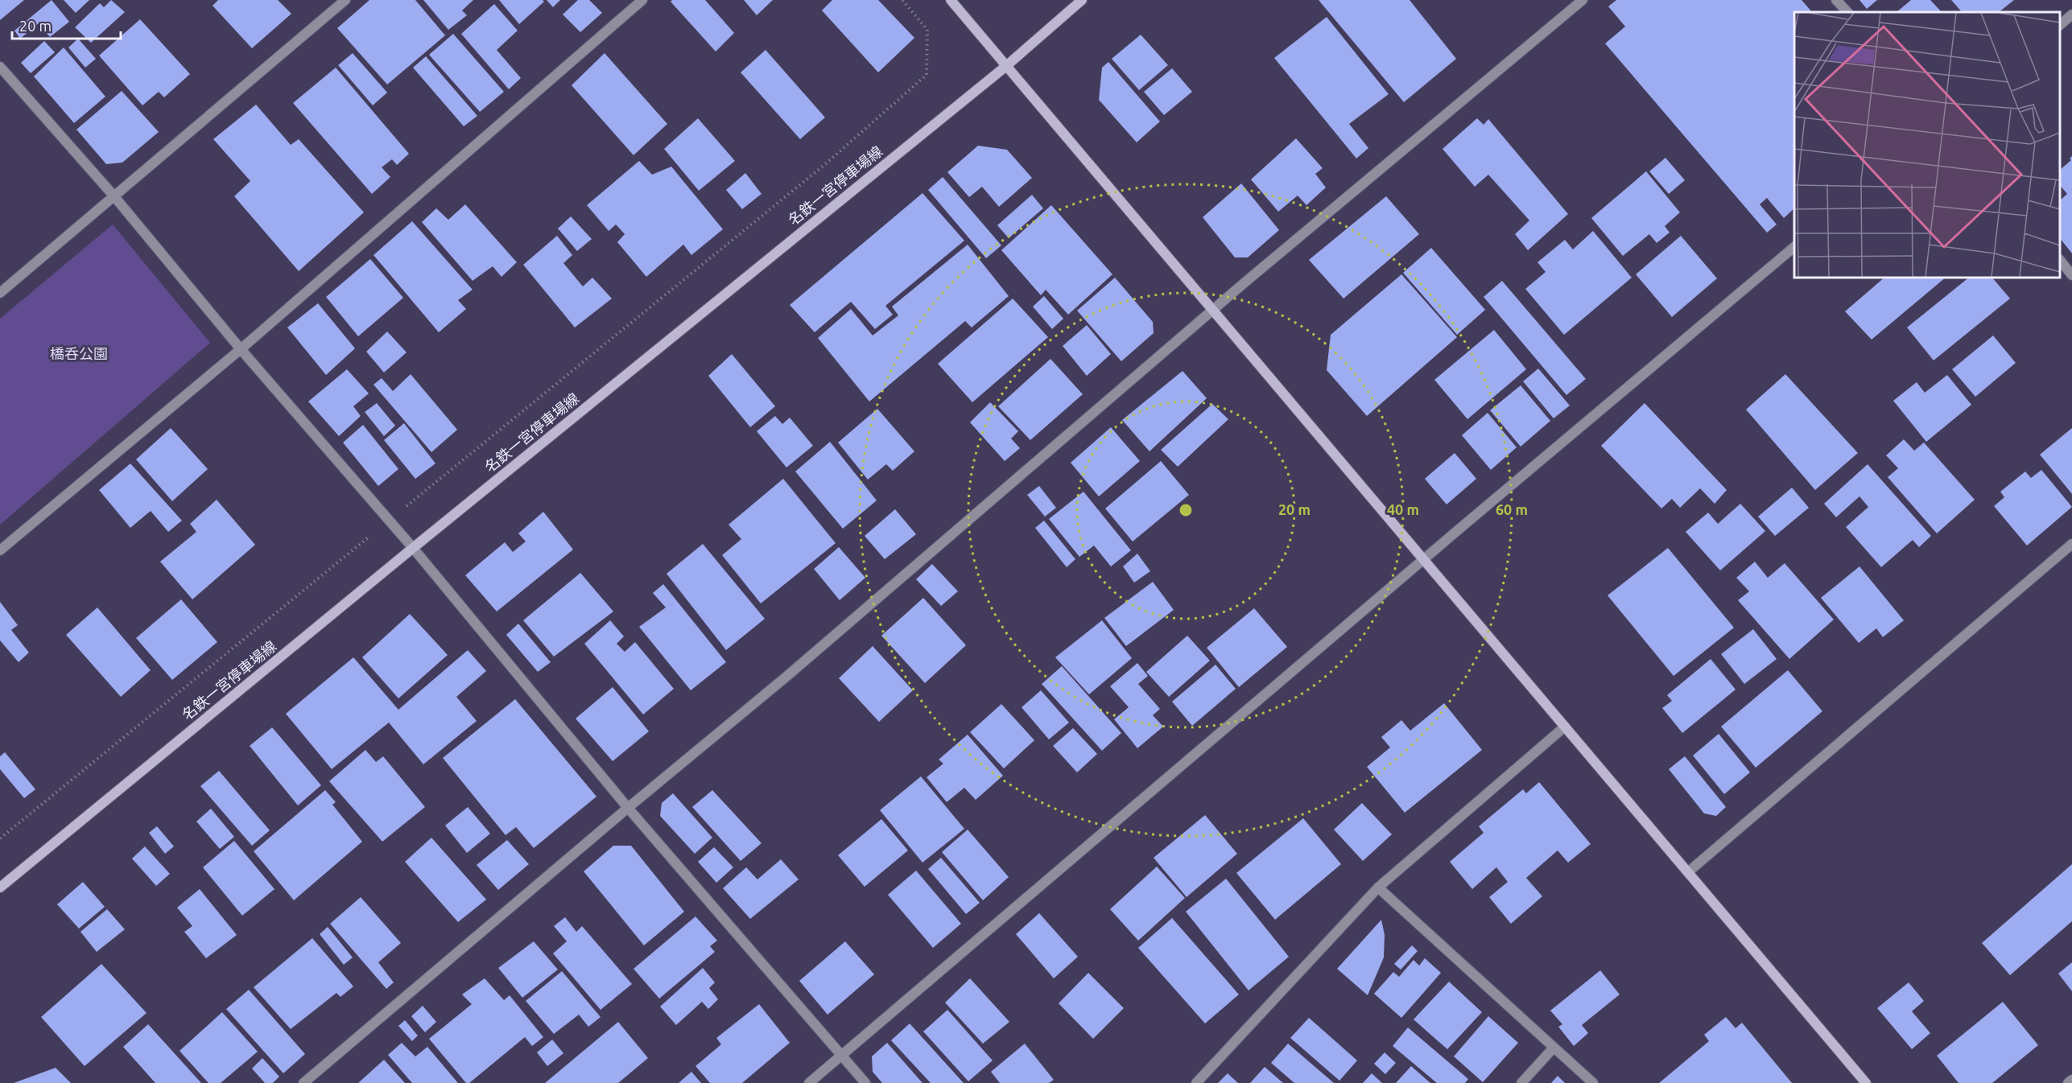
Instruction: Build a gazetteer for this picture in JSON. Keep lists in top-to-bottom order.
{
  "streets": {
    "street": ["名鉄一宮停車場線"]
  },
  "parks": ["橋呑公園"],
  "scale_bar": "20 m",
  "rings": ["20 m", "40 m", "60 m"]
}
